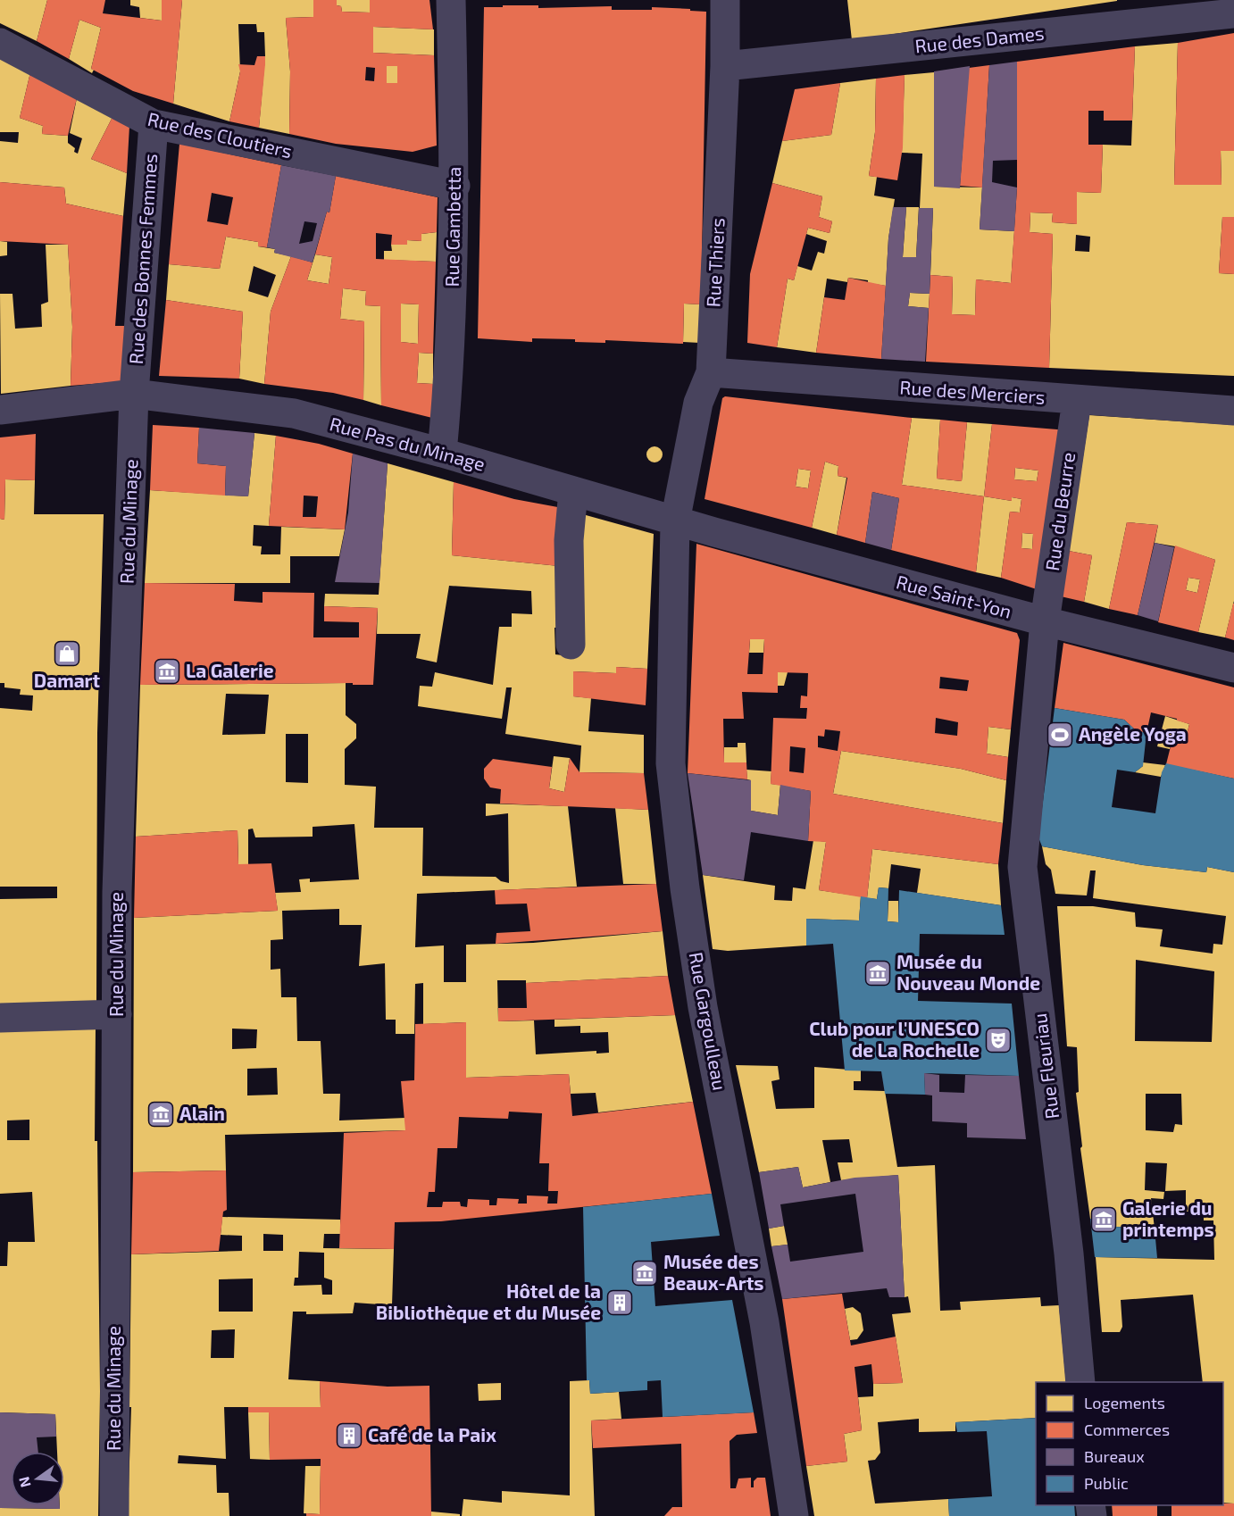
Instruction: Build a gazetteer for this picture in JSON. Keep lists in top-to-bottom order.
{
  "streets": {
    "street": [
      "Rue des Dames",
      "Rue des Cloutiers",
      "Rue Gambetta",
      "Rue des Bonnes Femmes",
      "Rue Thiers",
      "Rue des Merciers",
      "Rue Pas du Minage",
      "Rue du Beurre",
      "Rue du Minage",
      "Rue Saint-Yon",
      "Rue Gargoulleau",
      "Rue Fleuriau"
    ]
  },
  "crossings": [
    ["Rue des Dames", "Rue Thiers"],
    ["Rue des Cloutiers", "Rue Gambetta"],
    ["Rue des Cloutiers", "Rue des Bonnes Femmes"],
    ["Rue Gambetta", "Rue Pas du Minage"],
    ["Rue des Bonnes Femmes", "Rue Pas du Minage"],
    ["Rue des Bonnes Femmes", "Rue du Minage"],
    ["Rue Thiers", "Rue des Merciers"],
    ["Rue Thiers", "Rue Pas du Minage"],
    ["Rue Thiers", "Rue Saint-Yon"],
    ["Rue Thiers", "Rue Gargoulleau"],
    ["Rue des Merciers", "Rue du Beurre"],
    ["Rue Pas du Minage", "Rue du Minage"],
    ["Rue Pas du Minage", "Rue Saint-Yon"],
    ["Rue Pas du Minage", "Rue Gargoulleau"],
    ["Rue du Beurre", "Rue Saint-Yon"],
    ["Rue du Beurre", "Rue Fleuriau"],
    ["Rue Saint-Yon", "Rue Gargoulleau"],
    ["Rue Saint-Yon", "Rue Fleuriau"]
  ],
  "places": {
    "shop": ["Damart"],
    "museum": [
      "La Galerie",
      "Musée du Nouveau Monde",
      "Alain",
      "Galerie du printemps",
      "Musée des Beaux-Arts"
    ],
    "sports": ["Angèle Yoga"],
    "theatre": ["Club pour l'UNESCO de La Rochelle"],
    "building": ["Hôtel de la Bibliothèque et du Musée", "Café de la Paix"]
  },
  "legend": [
    "Logements",
    "Commerces",
    "Bureaux",
    "Public"
  ],
  "north": "left"
}
